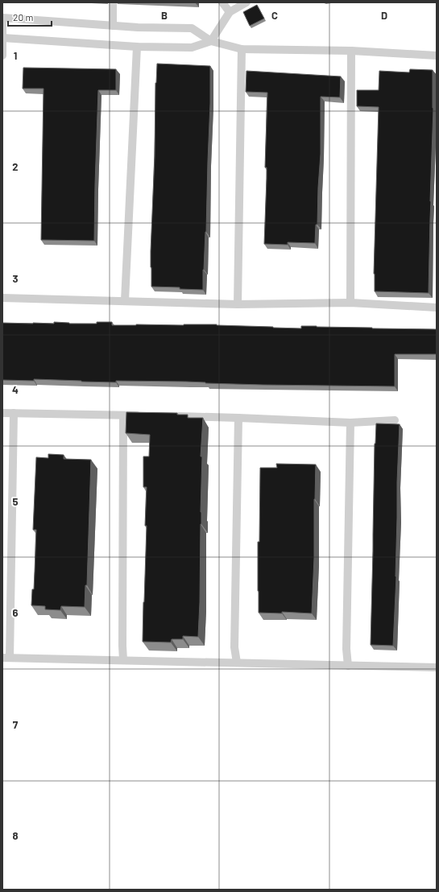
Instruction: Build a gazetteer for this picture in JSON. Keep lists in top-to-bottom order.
{
  "scale_bar": "20 m",
  "grid": {
    "columns": ["B", "C", "D"],
    "rows": [
      "1",
      "2",
      "3",
      "4",
      "5",
      "6",
      "7",
      "8"
    ]
  }
}
